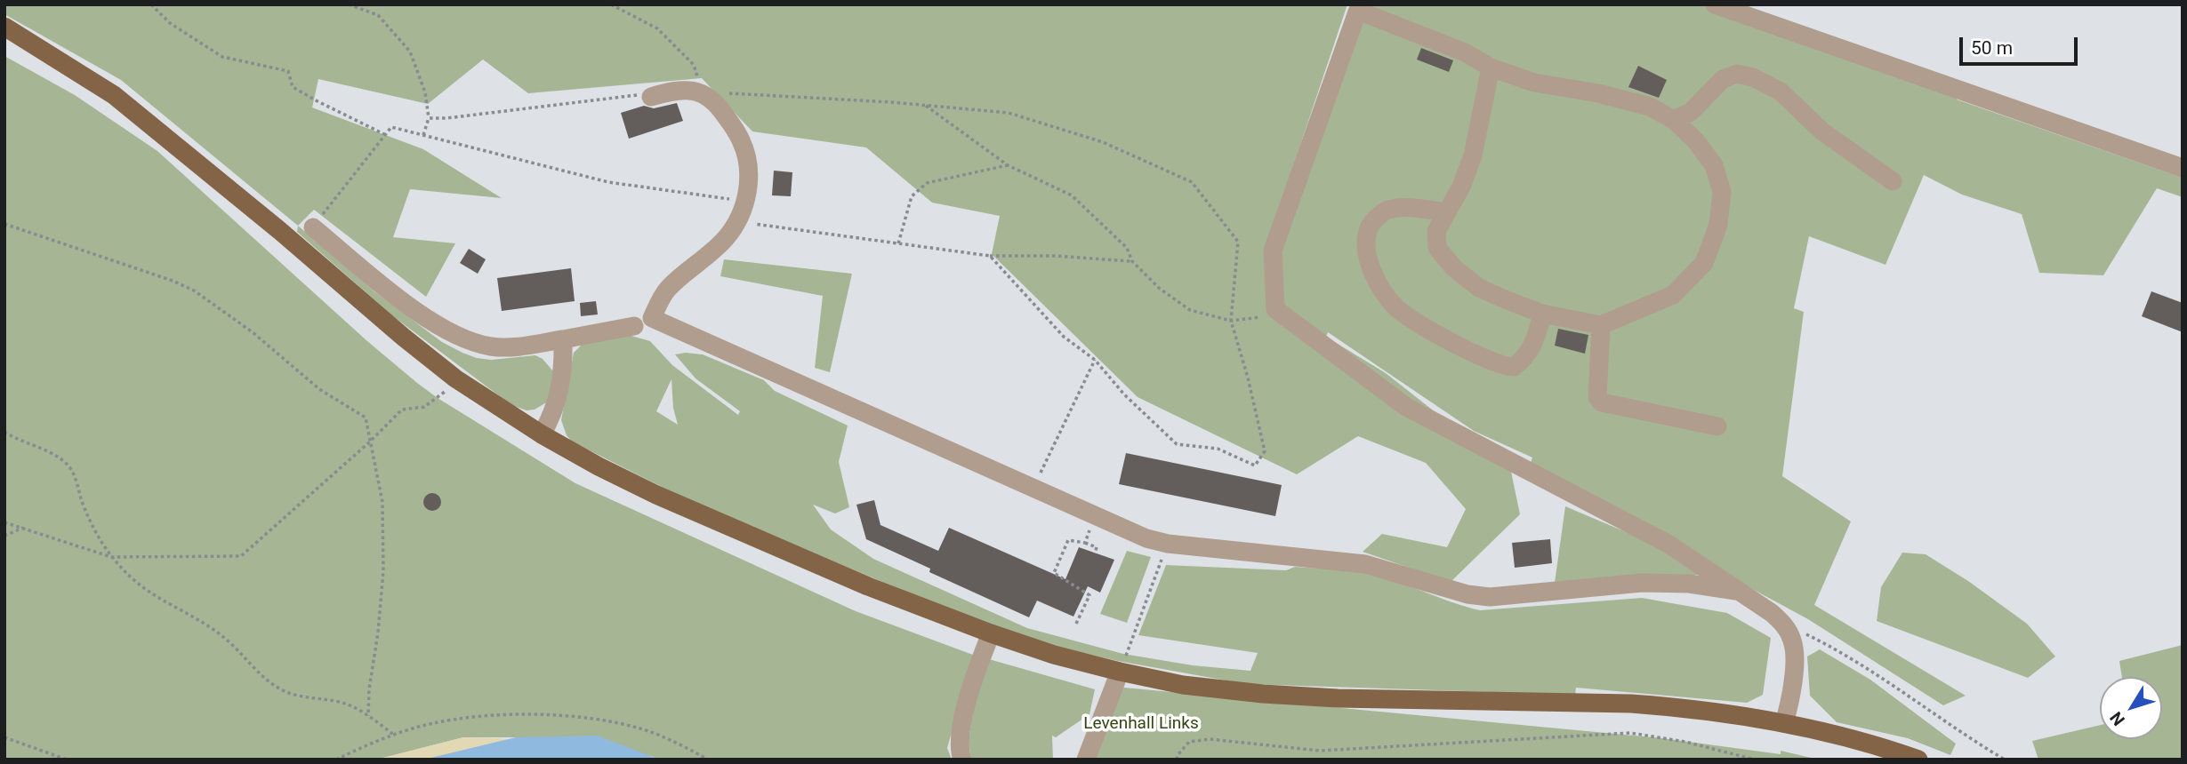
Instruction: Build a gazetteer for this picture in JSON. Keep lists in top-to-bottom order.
{
  "parks": ["Levenhall Links"],
  "scale_bar": "50 m",
  "north": "bottom left"
}
